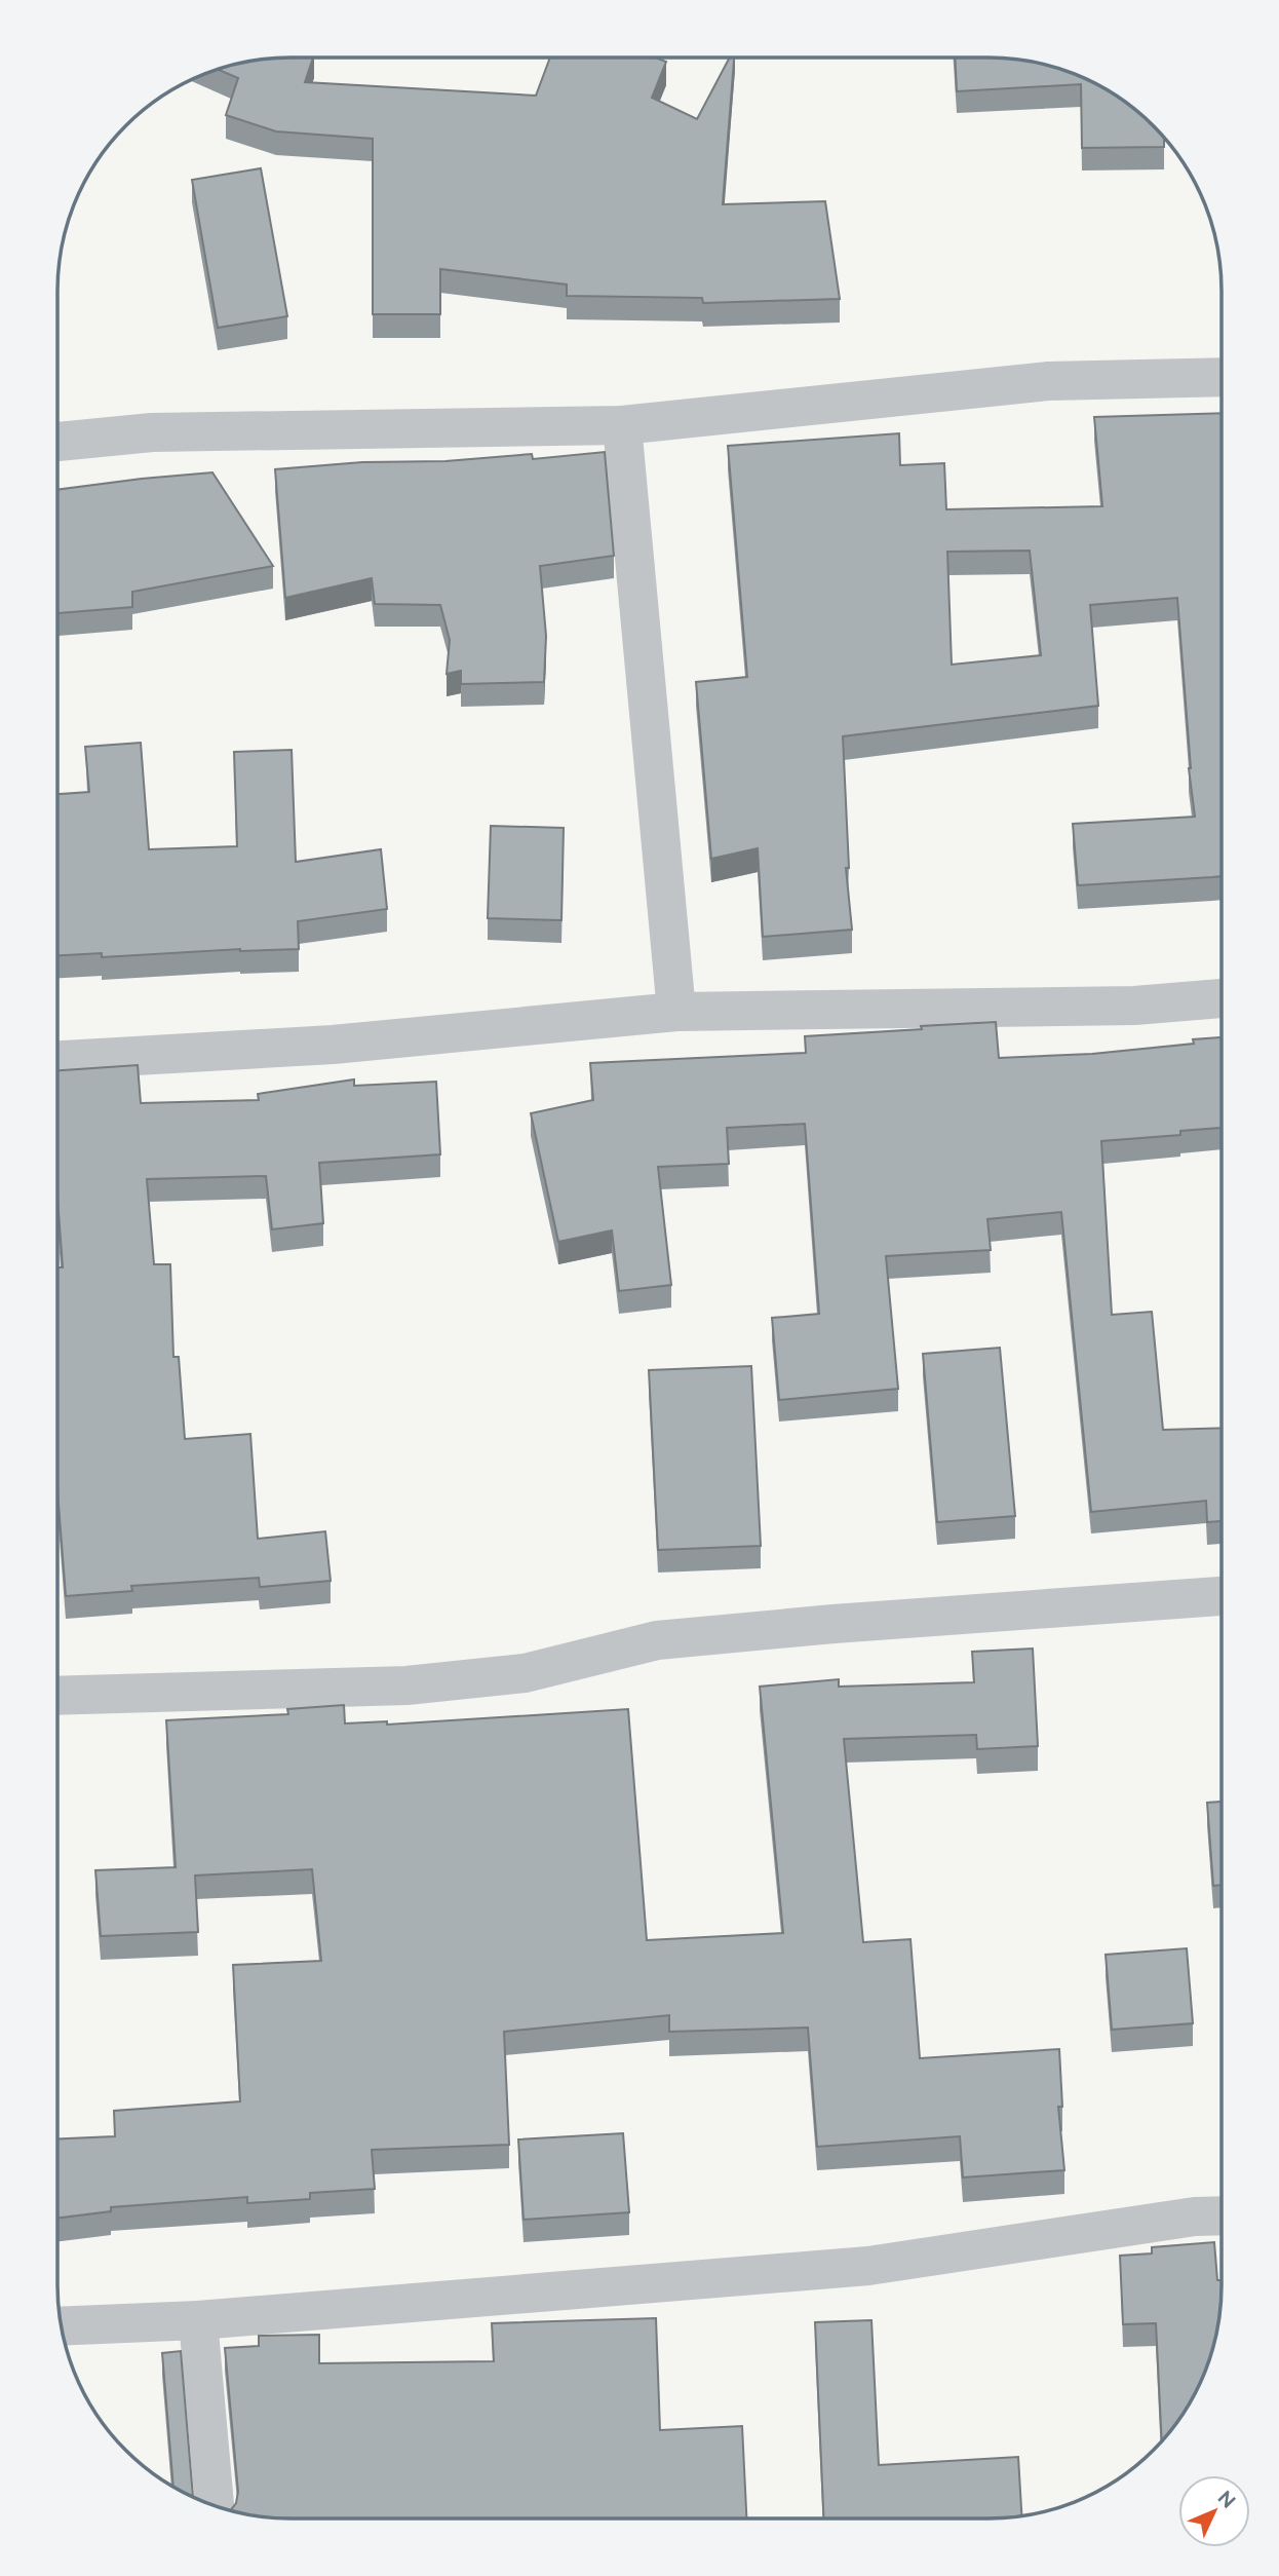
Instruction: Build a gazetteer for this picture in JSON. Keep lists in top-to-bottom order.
{
  "north": "top right"
}
